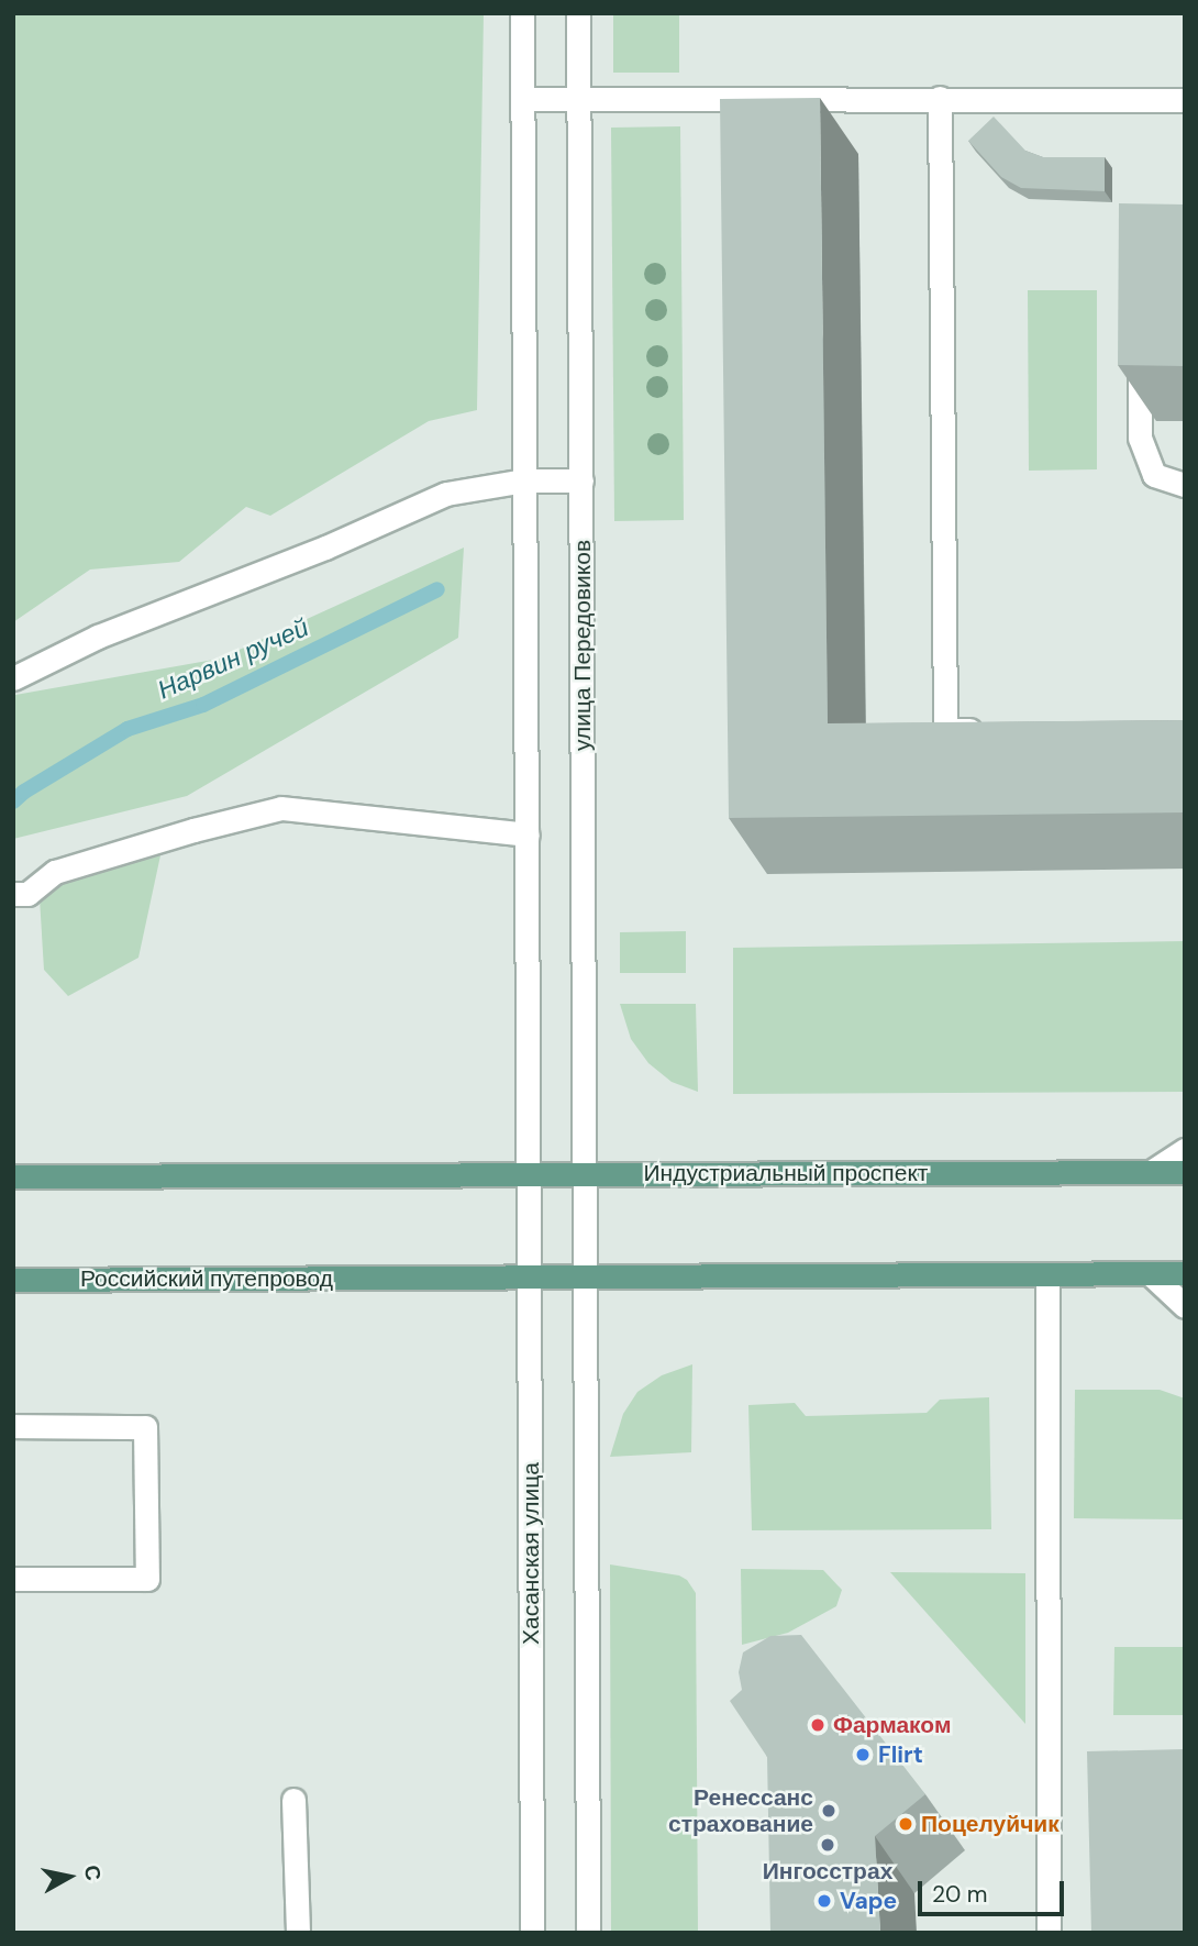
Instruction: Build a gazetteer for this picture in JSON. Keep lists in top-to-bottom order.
{
  "streets": {
    "main road": ["Индустриальный проспект", "Российский путепровод"],
    "street": ["улица Передовиков", "Хасанская улица"]
  },
  "crossings": [
    ["улица Передовиков", "Индустриальный проспект"],
    ["Индустриальный проспект", "Хасанская улица"],
    ["Российский путепровод", "Хасанская улица"]
  ],
  "water": ["Нарвин ручей"],
  "places": [
    "Фармаком",
    "Flirt",
    "Ренессанс страхование",
    "Поцелуйчик",
    "Ингосстрах",
    "Vape"
  ],
  "scale_bar": "20 m",
  "north": "right"
}
